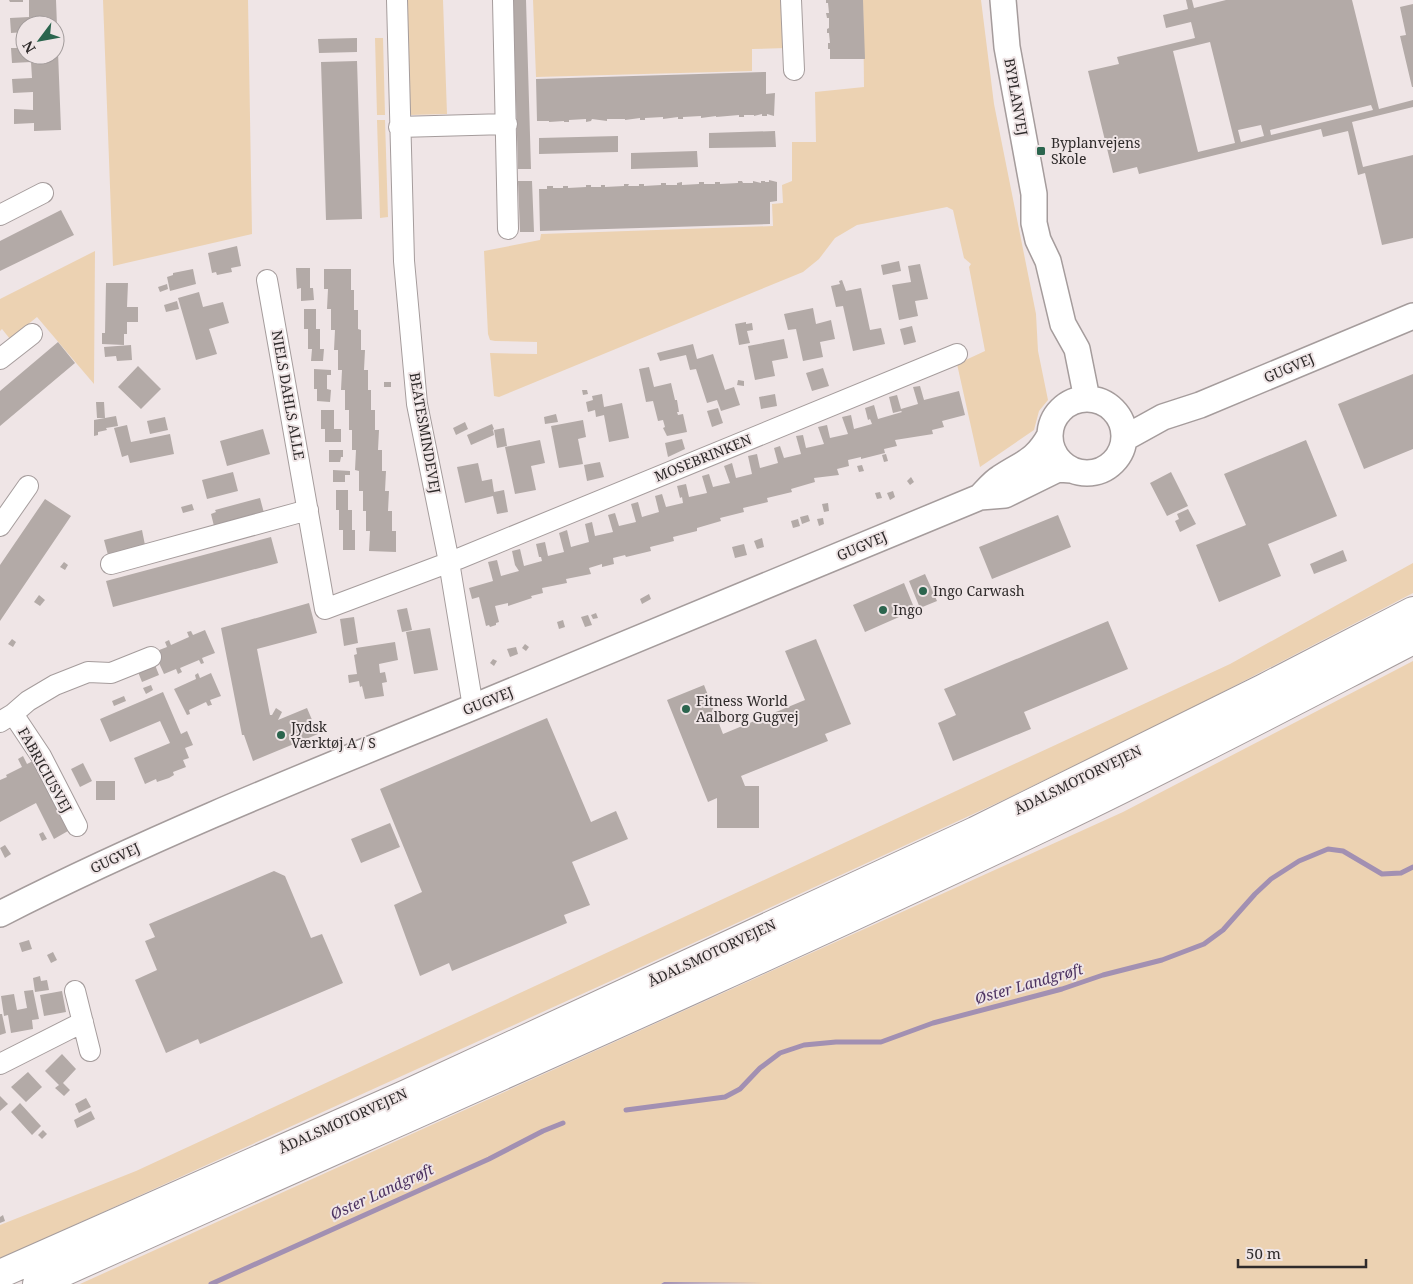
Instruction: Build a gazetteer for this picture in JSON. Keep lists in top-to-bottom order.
{
  "streets": {
    "highway": ["ÅDALSMOTORVEJEN"],
    "street": [
      "BYPLANVEJ",
      "GUGVEJ",
      "NIELS DAHLS ALLE",
      "BEATESMINDEVEJ",
      "MOSEBRINKEN",
      "FABRICIUSVEJ"
    ]
  },
  "crossings": [
    ["BYPLANVEJ", "GUGVEJ"],
    ["GUGVEJ", "BEATESMINDEVEJ"],
    ["NIELS DAHLS ALLE", "BEATESMINDEVEJ"],
    ["NIELS DAHLS ALLE", "MOSEBRINKEN"],
    ["BEATESMINDEVEJ", "MOSEBRINKEN"]
  ],
  "water": ["Øster Landgrøft"],
  "places": {
    "transit": ["Byplanvejens Skole"],
    "other": [
      "Ingo Carwash",
      "Ingo",
      "Fitness World Aalborg Gugvej",
      "Jydsk Værktøj A / S"
    ]
  },
  "scale_bar": "50 m",
  "north": "bottom left"
}
